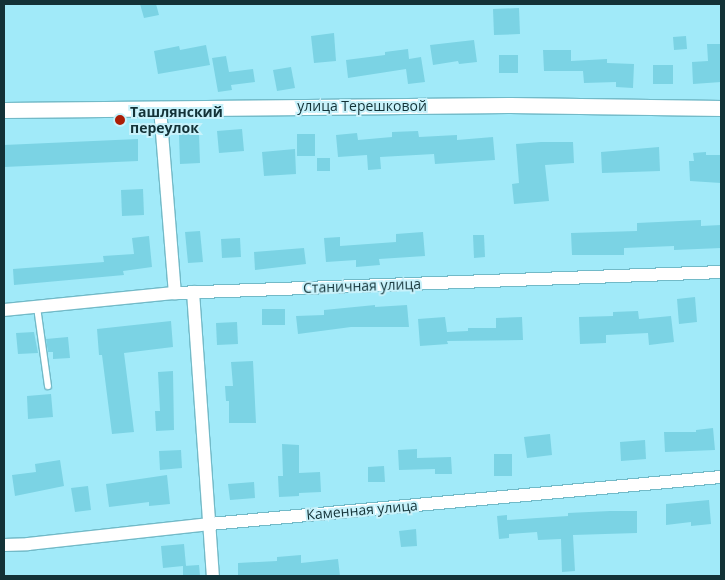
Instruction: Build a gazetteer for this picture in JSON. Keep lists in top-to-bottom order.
{
  "streets": {
    "street": ["улица Терешковой", "Станичная улица", "Каменная улица"]
  },
  "places": ["Ташлянский переулок"]
}
